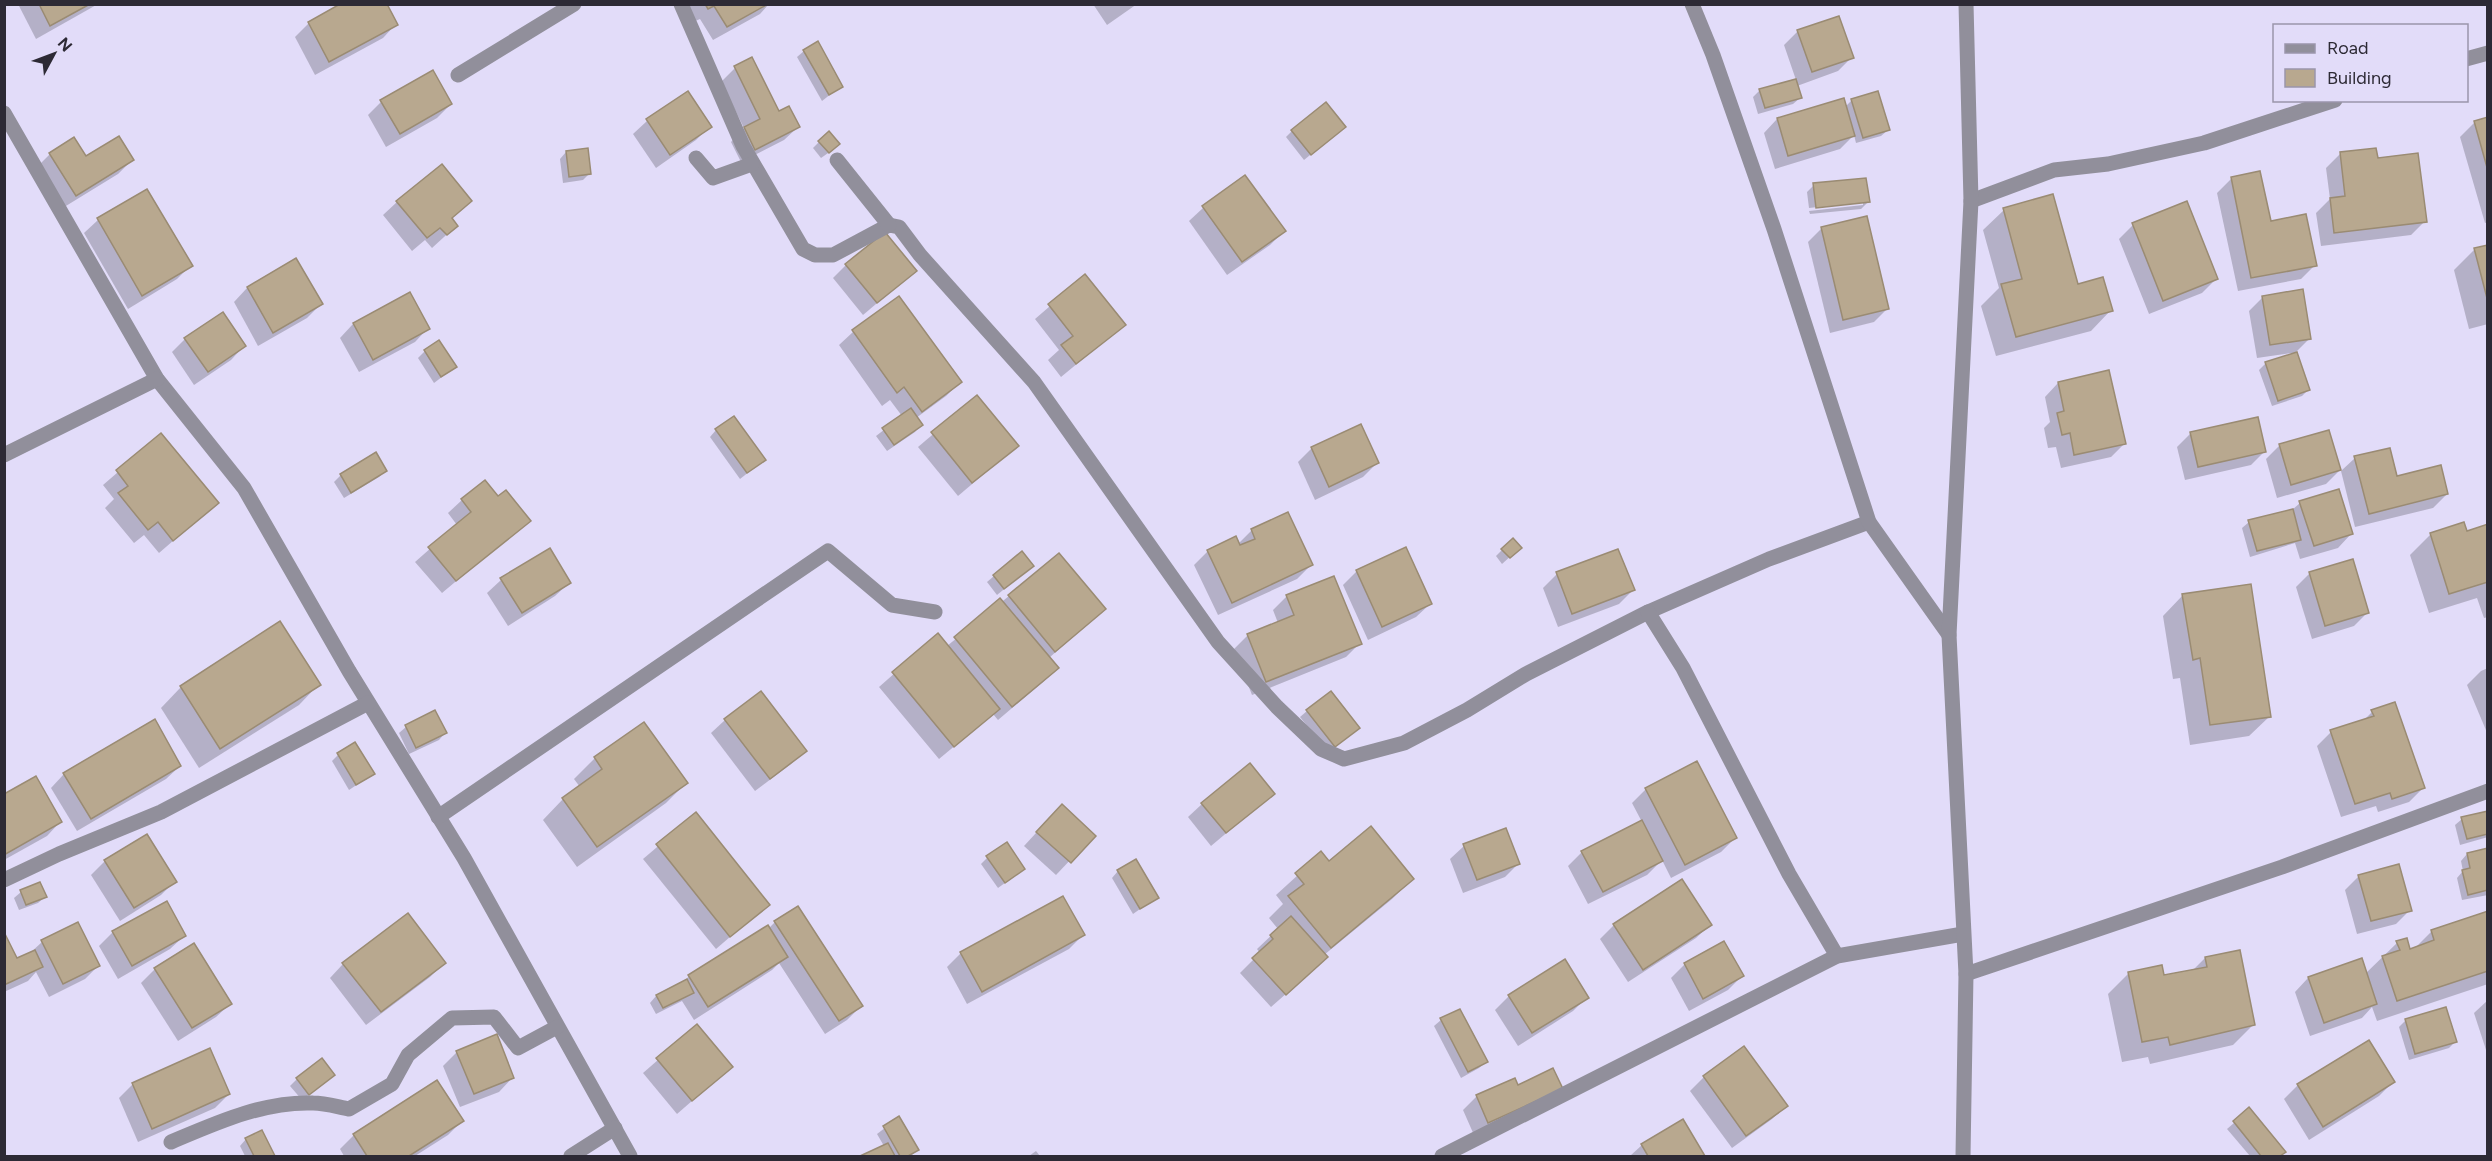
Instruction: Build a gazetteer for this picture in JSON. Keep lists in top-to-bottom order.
{
  "legend": ["Road", "Building"],
  "north": "top right"
}
